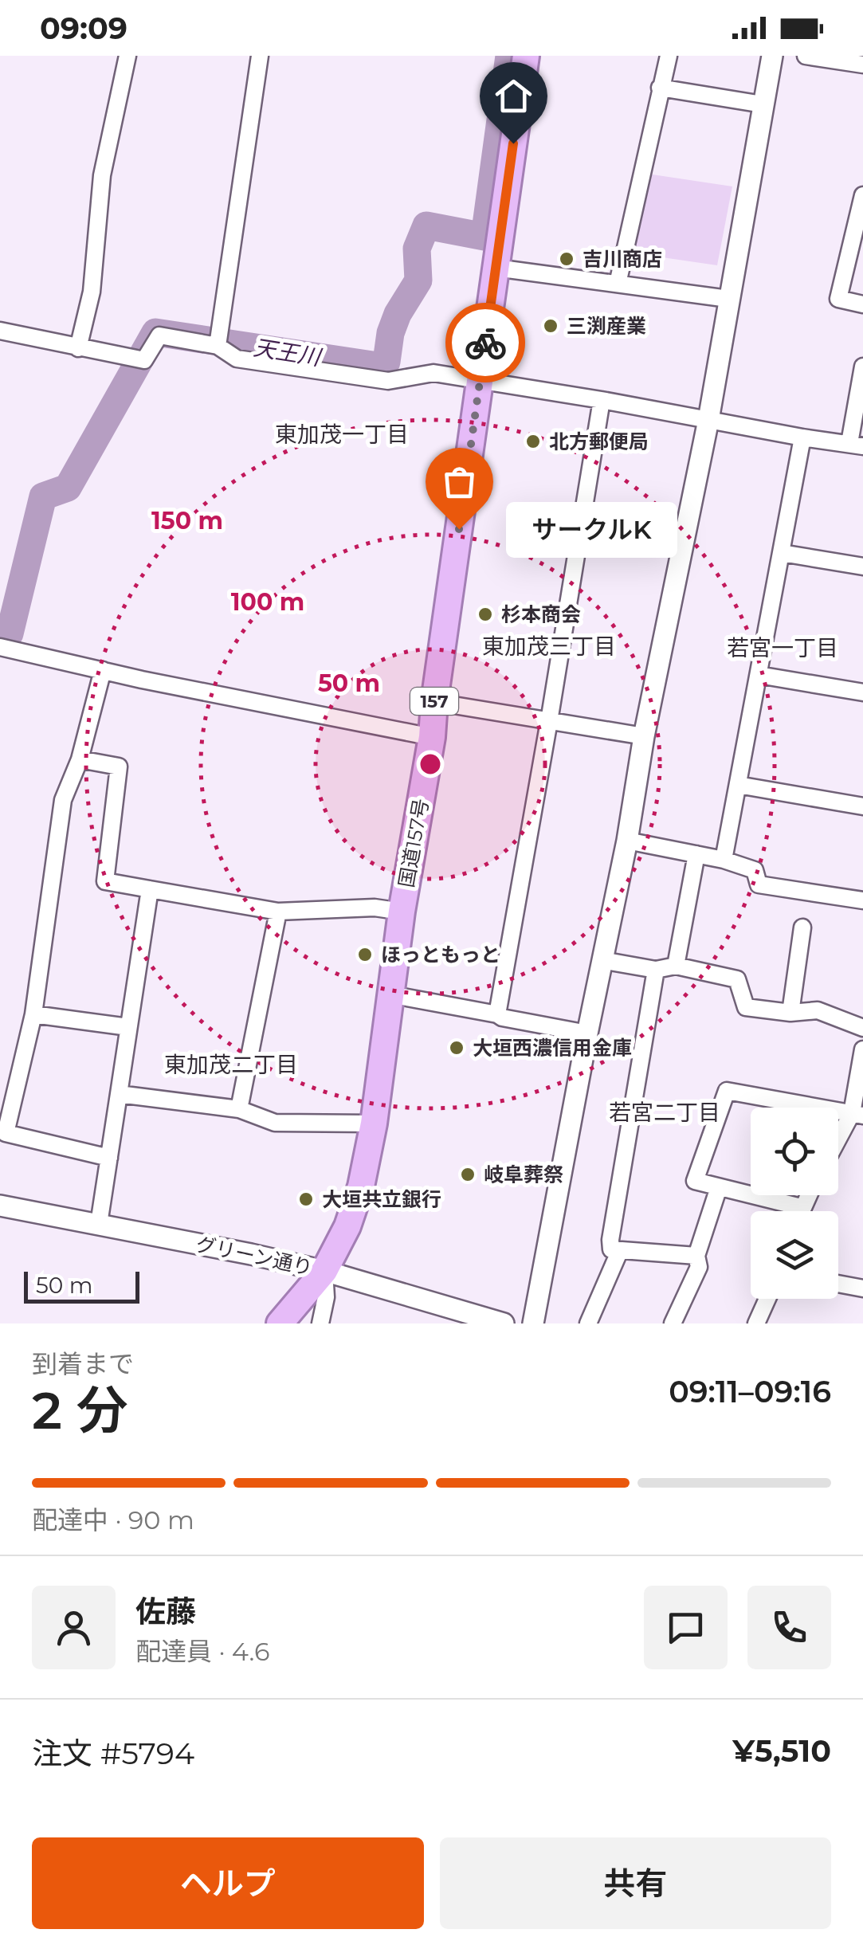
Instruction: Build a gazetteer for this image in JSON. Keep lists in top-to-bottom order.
{
  "streets": {
    "highway": ["157", "国道157号"],
    "street": ["グリーン通り"]
  },
  "crossings": [
    ["国道157号", "グリーン通り"]
  ],
  "districts": [
    "東加茂一丁目",
    "東加茂三丁目",
    "若宮一丁目",
    "東加茂二丁目",
    "若宮二丁目"
  ],
  "water": ["天王川"],
  "places": [
    "吉川商店",
    "三渕産業",
    "北方郵便局",
    "サークルK",
    "杉本商会",
    "ほっともっと",
    "大垣西濃信用金庫",
    "岐阜葬祭",
    "大垣共立銀行"
  ],
  "scale_bar": "50 m",
  "page": {
    "status": "09:09",
    "bubble": "サークルK",
    "scale": "50 m",
    "heading": ["2 分", "到着まで", "09:11–09:16"],
    "panel": [
      "佐藤",
      "配達員 · 4.6",
      "注文 #5794",
      "¥5,510"
    ],
    "bar": "配達中 · 90 m",
    "buttons": ["ヘルプ", "共有"]
  },
  "rings": ["150 m", "100 m", "50 m"]
}
